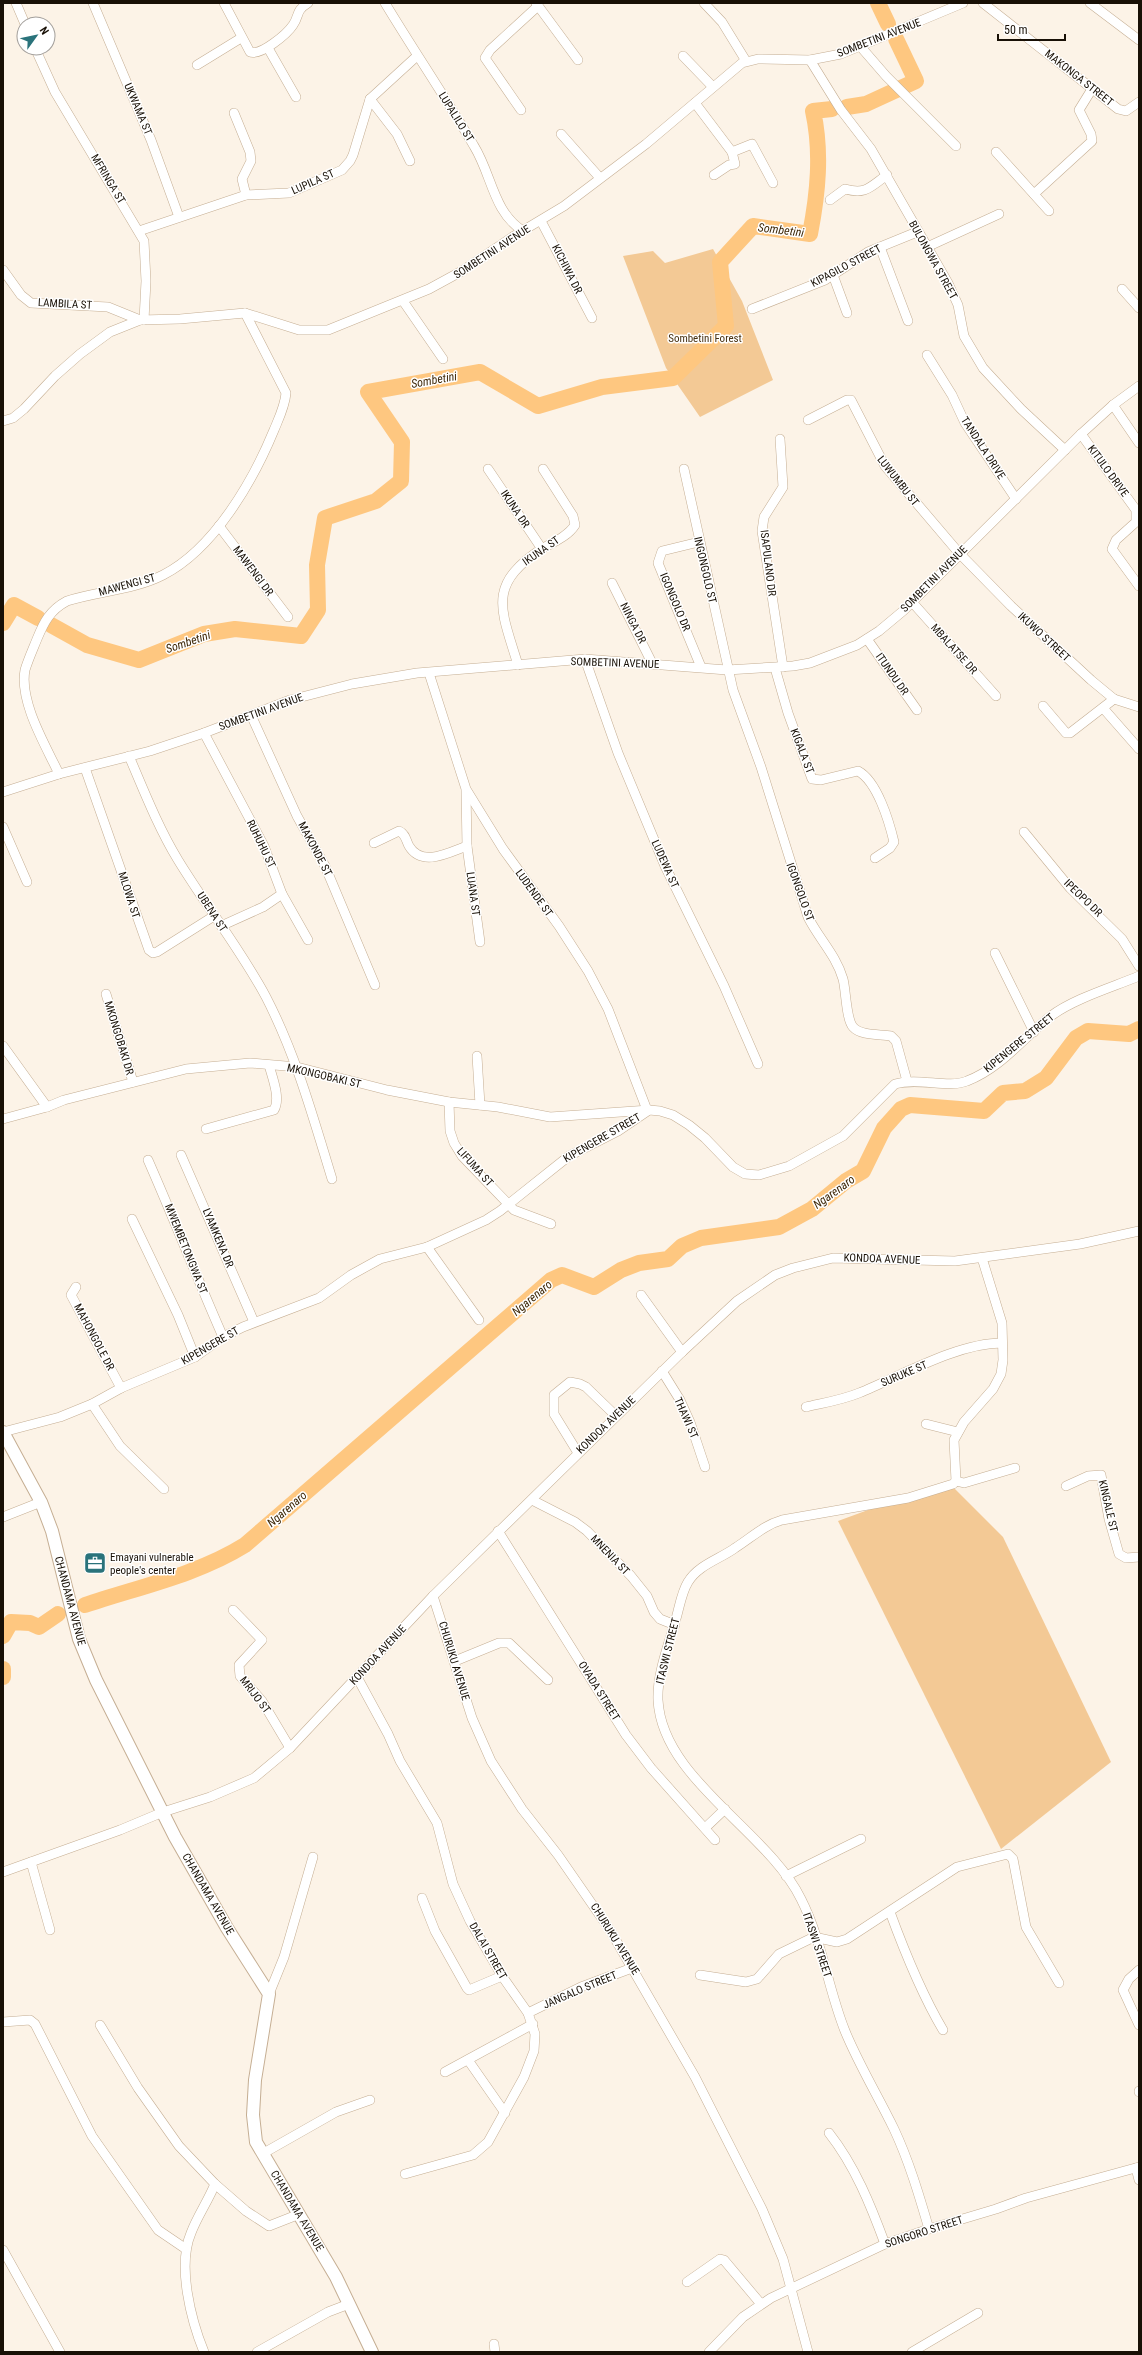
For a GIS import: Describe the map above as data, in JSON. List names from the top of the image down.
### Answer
{
  "streets": {
    "street": [
      "SOMBETINI AVENUE",
      "MAKONGA STREET",
      "UKWAMA ST",
      "LUPALILO ST",
      "MFRINGA ST",
      "LUPILA ST",
      "BULONGWA STREET",
      "KIPAGILO STREET",
      "KICHIWA DR",
      "LAMBILA ST",
      "TANDALA DRIVE",
      "KITULO DRIVE",
      "LUWUMBU ST",
      "IKUNA DR",
      "IKUNA ST",
      "ISAPULANO DR",
      "INGONGOLO ST",
      "MAWENGI DR",
      "MAWENGI ST",
      "IGONGOLO DR",
      "NINGA DR",
      "IKUWO STREET",
      "MBALATSE DR",
      "ITUNDU DR",
      "KIGALA ST",
      "RUHUHU ST",
      "MAKONDE ST",
      "LUDEWA ST",
      "IGONGOLO ST",
      "LUDENDE ST",
      "LUANA ST",
      "MLOWA ST",
      "IPEOPO DR",
      "UBENA ST",
      "MKONGOBAKI DR",
      "KIPENGERE STREET",
      "MKONGOBAKI ST",
      "LIFUMA ST",
      "LYAMKENA DR",
      "MWEMBETONGWA ST",
      "KONDOA AVENUE",
      "MAHONGOLE DR",
      "KIPENGERE ST",
      "SURUKE ST",
      "THAWI ST",
      "KINGALE ST",
      "MNENIA ST",
      "CHANDAMA AVENUE",
      "ITASWI STREET",
      "CHURUKU AVENUE",
      "OVADA STREET",
      "MRIJO ST",
      "DALAI STREET",
      "JANGALO STREET",
      "SONGORO STREET"
    ]
  },
  "crossings": [
    ["SOMBETINI AVENUE", "LUPALILO ST"],
    ["SOMBETINI AVENUE", "MFRINGA ST"],
    ["SOMBETINI AVENUE", "BULONGWA STREET"],
    ["SOMBETINI AVENUE", "KICHIWA DR"],
    ["SOMBETINI AVENUE", "LAMBILA ST"],
    ["SOMBETINI AVENUE", "TANDALA DRIVE"],
    ["SOMBETINI AVENUE", "KITULO DRIVE"],
    ["SOMBETINI AVENUE", "LUWUMBU ST"],
    ["SOMBETINI AVENUE", "IKUNA ST"],
    ["SOMBETINI AVENUE", "ISAPULANO DR"],
    ["SOMBETINI AVENUE", "INGONGOLO ST"],
    ["SOMBETINI AVENUE", "MAWENGI ST"],
    ["SOMBETINI AVENUE", "IGONGOLO DR"],
    ["SOMBETINI AVENUE", "NINGA DR"],
    ["SOMBETINI AVENUE", "IKUWO STREET"],
    ["SOMBETINI AVENUE", "MBALATSE DR"],
    ["SOMBETINI AVENUE", "ITUNDU DR"],
    ["SOMBETINI AVENUE", "KIGALA ST"],
    ["SOMBETINI AVENUE", "RUHUHU ST"],
    ["SOMBETINI AVENUE", "MAKONDE ST"],
    ["SOMBETINI AVENUE", "LUDEWA ST"],
    ["SOMBETINI AVENUE", "IGONGOLO ST"],
    ["SOMBETINI AVENUE", "LUDENDE ST"],
    ["SOMBETINI AVENUE", "MLOWA ST"],
    ["SOMBETINI AVENUE", "UBENA ST"],
    ["UKWAMA ST", "LUPILA ST"],
    ["MFRINGA ST", "LUPILA ST"],
    ["MFRINGA ST", "LAMBILA ST"],
    ["BULONGWA STREET", "KIPAGILO STREET"],
    ["LUWUMBU ST", "IKUWO STREET"],
    ["IKUNA DR", "IKUNA ST"],
    ["ISAPULANO DR", "KIGALA ST"],
    ["INGONGOLO ST", "IGONGOLO DR"],
    ["INGONGOLO ST", "IGONGOLO ST"],
    ["MAWENGI DR", "MAWENGI ST"],
    ["IGONGOLO ST", "KIPENGERE STREET"],
    ["LUDENDE ST", "LUANA ST"],
    ["LUDENDE ST", "KIPENGERE STREET"],
    ["LUDENDE ST", "MKONGOBAKI ST"],
    ["MLOWA ST", "UBENA ST"],
    ["UBENA ST", "MKONGOBAKI ST"],
    ["MKONGOBAKI DR", "MKONGOBAKI ST"],
    ["KIPENGERE STREET", "MKONGOBAKI ST"],
    ["KIPENGERE STREET", "LIFUMA ST"],
    ["KIPENGERE STREET", "KIPENGERE ST"],
    ["MKONGOBAKI ST", "LIFUMA ST"],
    ["LYAMKENA DR", "KIPENGERE ST"],
    ["MWEMBETONGWA ST", "KIPENGERE ST"],
    ["KONDOA AVENUE", "THAWI ST"],
    ["KONDOA AVENUE", "MNENIA ST"],
    ["KONDOA AVENUE", "CHANDAMA AVENUE"],
    ["KONDOA AVENUE", "CHURUKU AVENUE"],
    ["KONDOA AVENUE", "OVADA STREET"],
    ["KONDOA AVENUE", "MRIJO ST"],
    ["KONDOA AVENUE", "DALAI STREET"],
    ["MAHONGOLE DR", "KIPENGERE ST"],
    ["KIPENGERE ST", "CHANDAMA AVENUE"],
    ["MNENIA ST", "ITASWI STREET"],
    ["ITASWI STREET", "SONGORO STREET"],
    ["CHURUKU AVENUE", "JANGALO STREET"],
    ["CHURUKU AVENUE", "SONGORO STREET"],
    ["DALAI STREET", "JANGALO STREET"]
  ],
  "water": ["Sombetini", "Ngarenaro"],
  "parks": ["Sombetini Forest"],
  "places": {
    "office": ["Emayani vulnerable people's center"]
  },
  "scale_bar": "50 m",
  "north": "top right"
}
